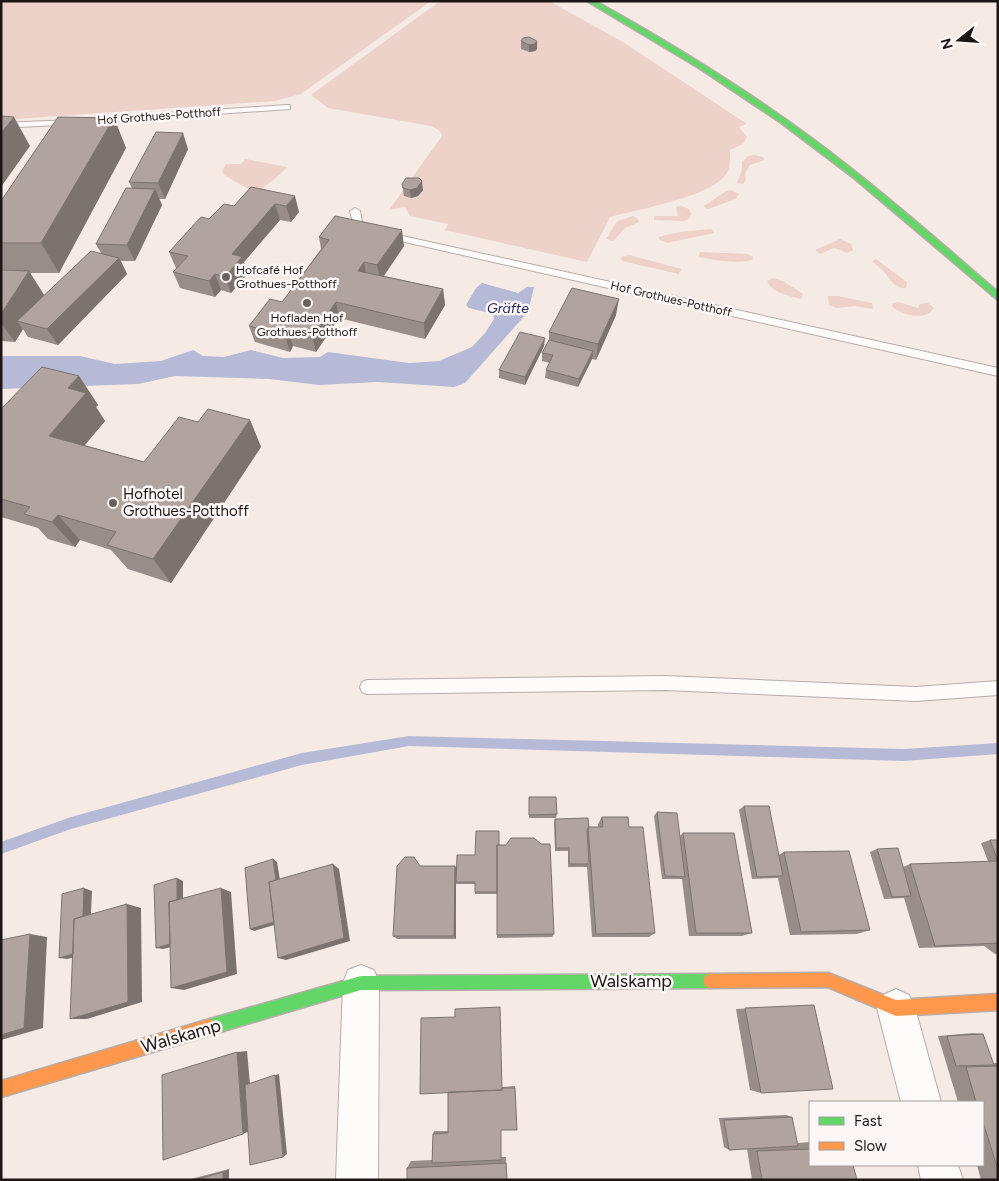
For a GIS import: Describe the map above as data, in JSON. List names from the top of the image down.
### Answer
{
  "streets": {
    "main road": ["Walskamp"],
    "lane": ["Hof Grothues-Potthoff"]
  },
  "water": ["Gräfte"],
  "places": ["Hofcafé Hof Grothues-Potthoff", "Hofladen Hof Grothues-Potthoff", "Hofhotel Grothues-Potthoff"],
  "legend": ["Fast", "Slow"],
  "north": "left"
}
